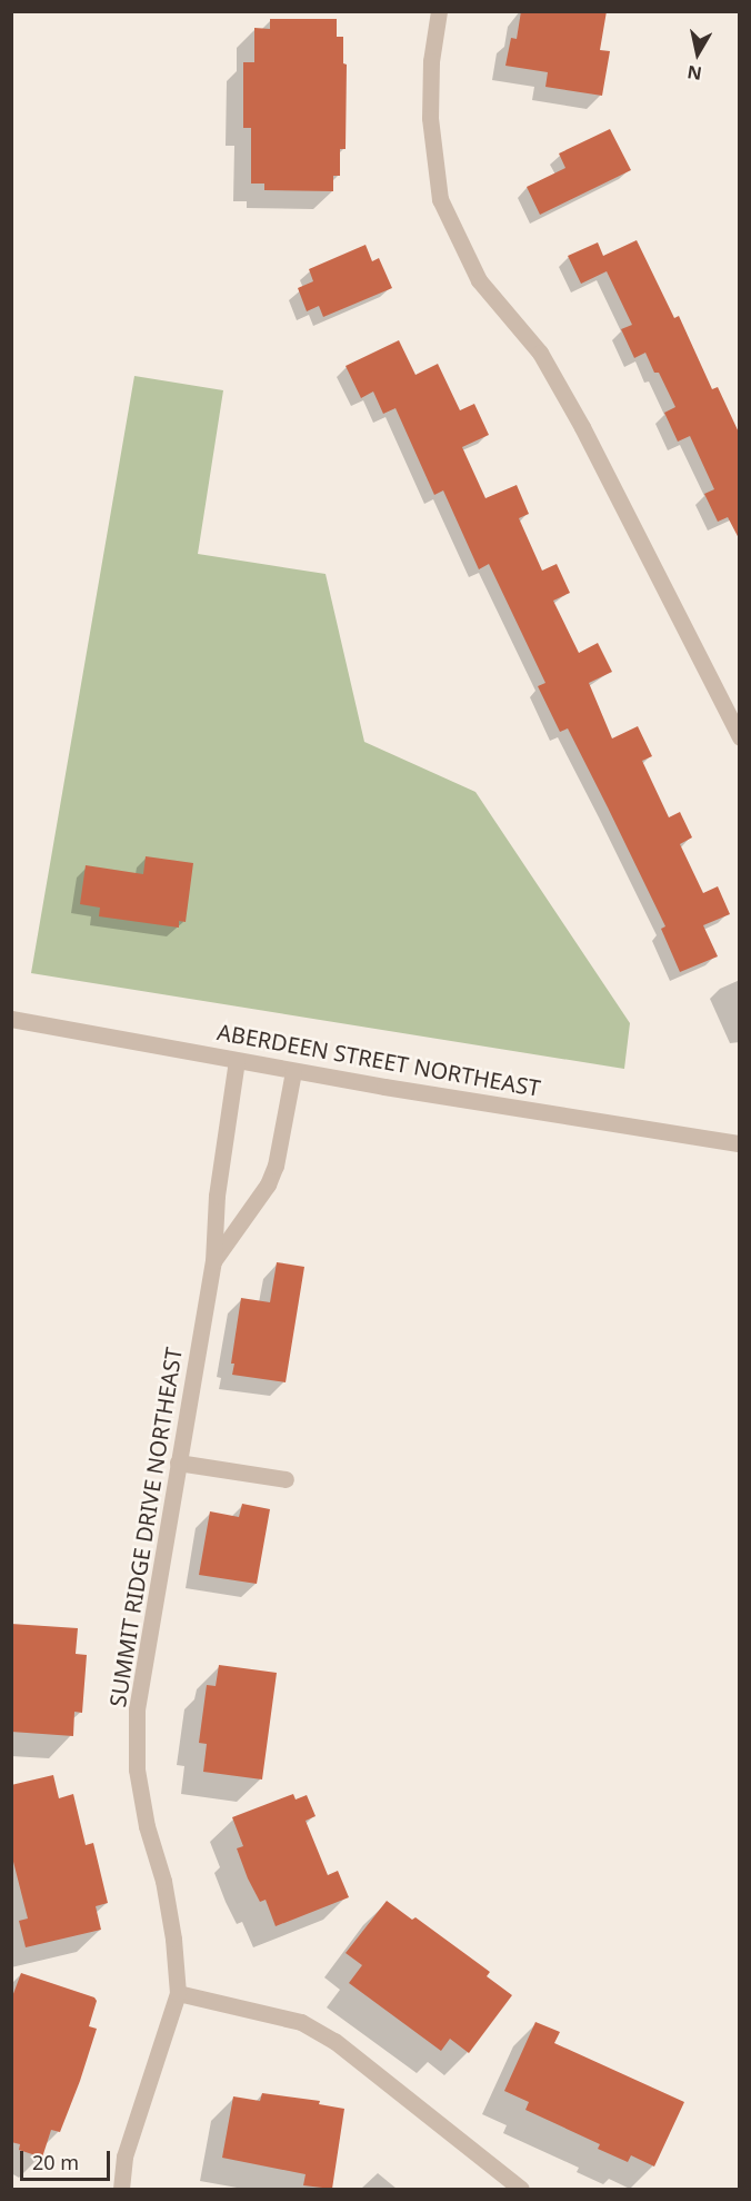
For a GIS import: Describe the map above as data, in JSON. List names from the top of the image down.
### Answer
{
  "streets": {
    "street": ["ABERDEEN STREET NORTHEAST", "SUMMIT RIDGE DRIVE NORTHEAST"]
  },
  "crossings": [
    ["ABERDEEN STREET NORTHEAST", "SUMMIT RIDGE DRIVE NORTHEAST"]
  ],
  "scale_bar": "20 m",
  "north": "bottom"
}
